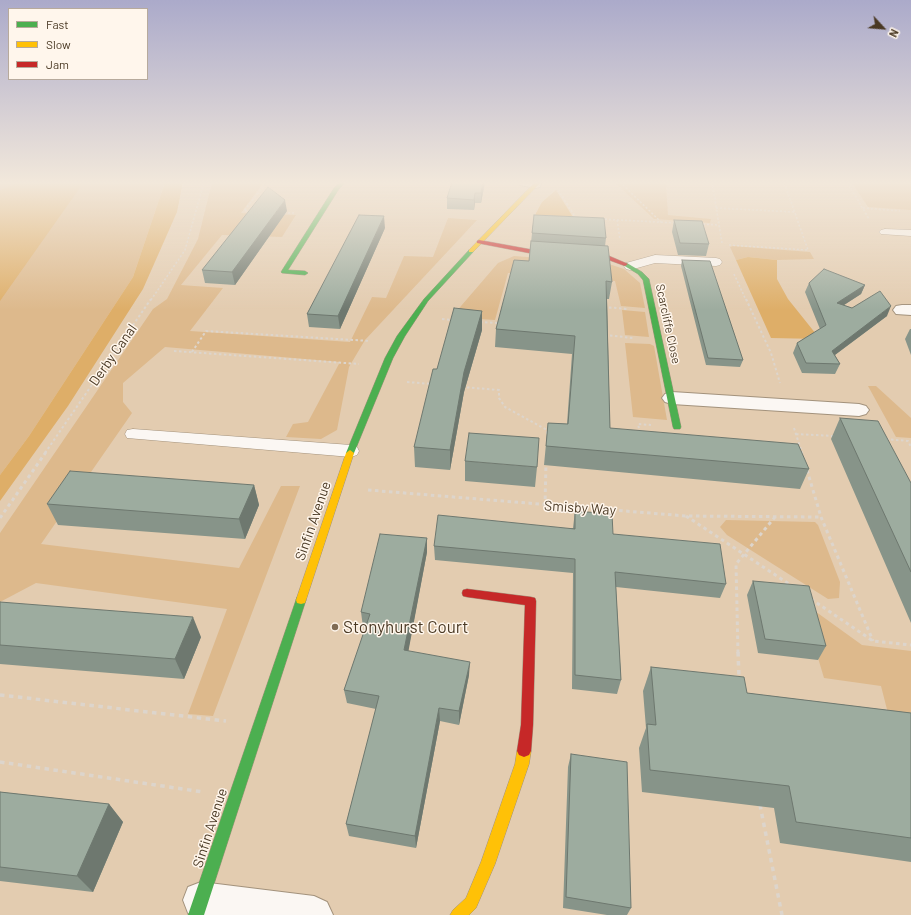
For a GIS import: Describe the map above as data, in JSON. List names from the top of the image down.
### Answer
{
  "streets": {
    "street": ["Scarcliffe Close", "Sinfin Avenue"],
    "path": ["Derby Canal", "Smisby Way"]
  },
  "crossings": [
    ["Scarcliffe Close", "Sinfin Avenue"],
    ["Smisby Way", "Sinfin Avenue"]
  ],
  "places": ["Stonyhurst Court"],
  "legend": ["Fast", "Slow", "Jam"],
  "north": "bottom right"
}
